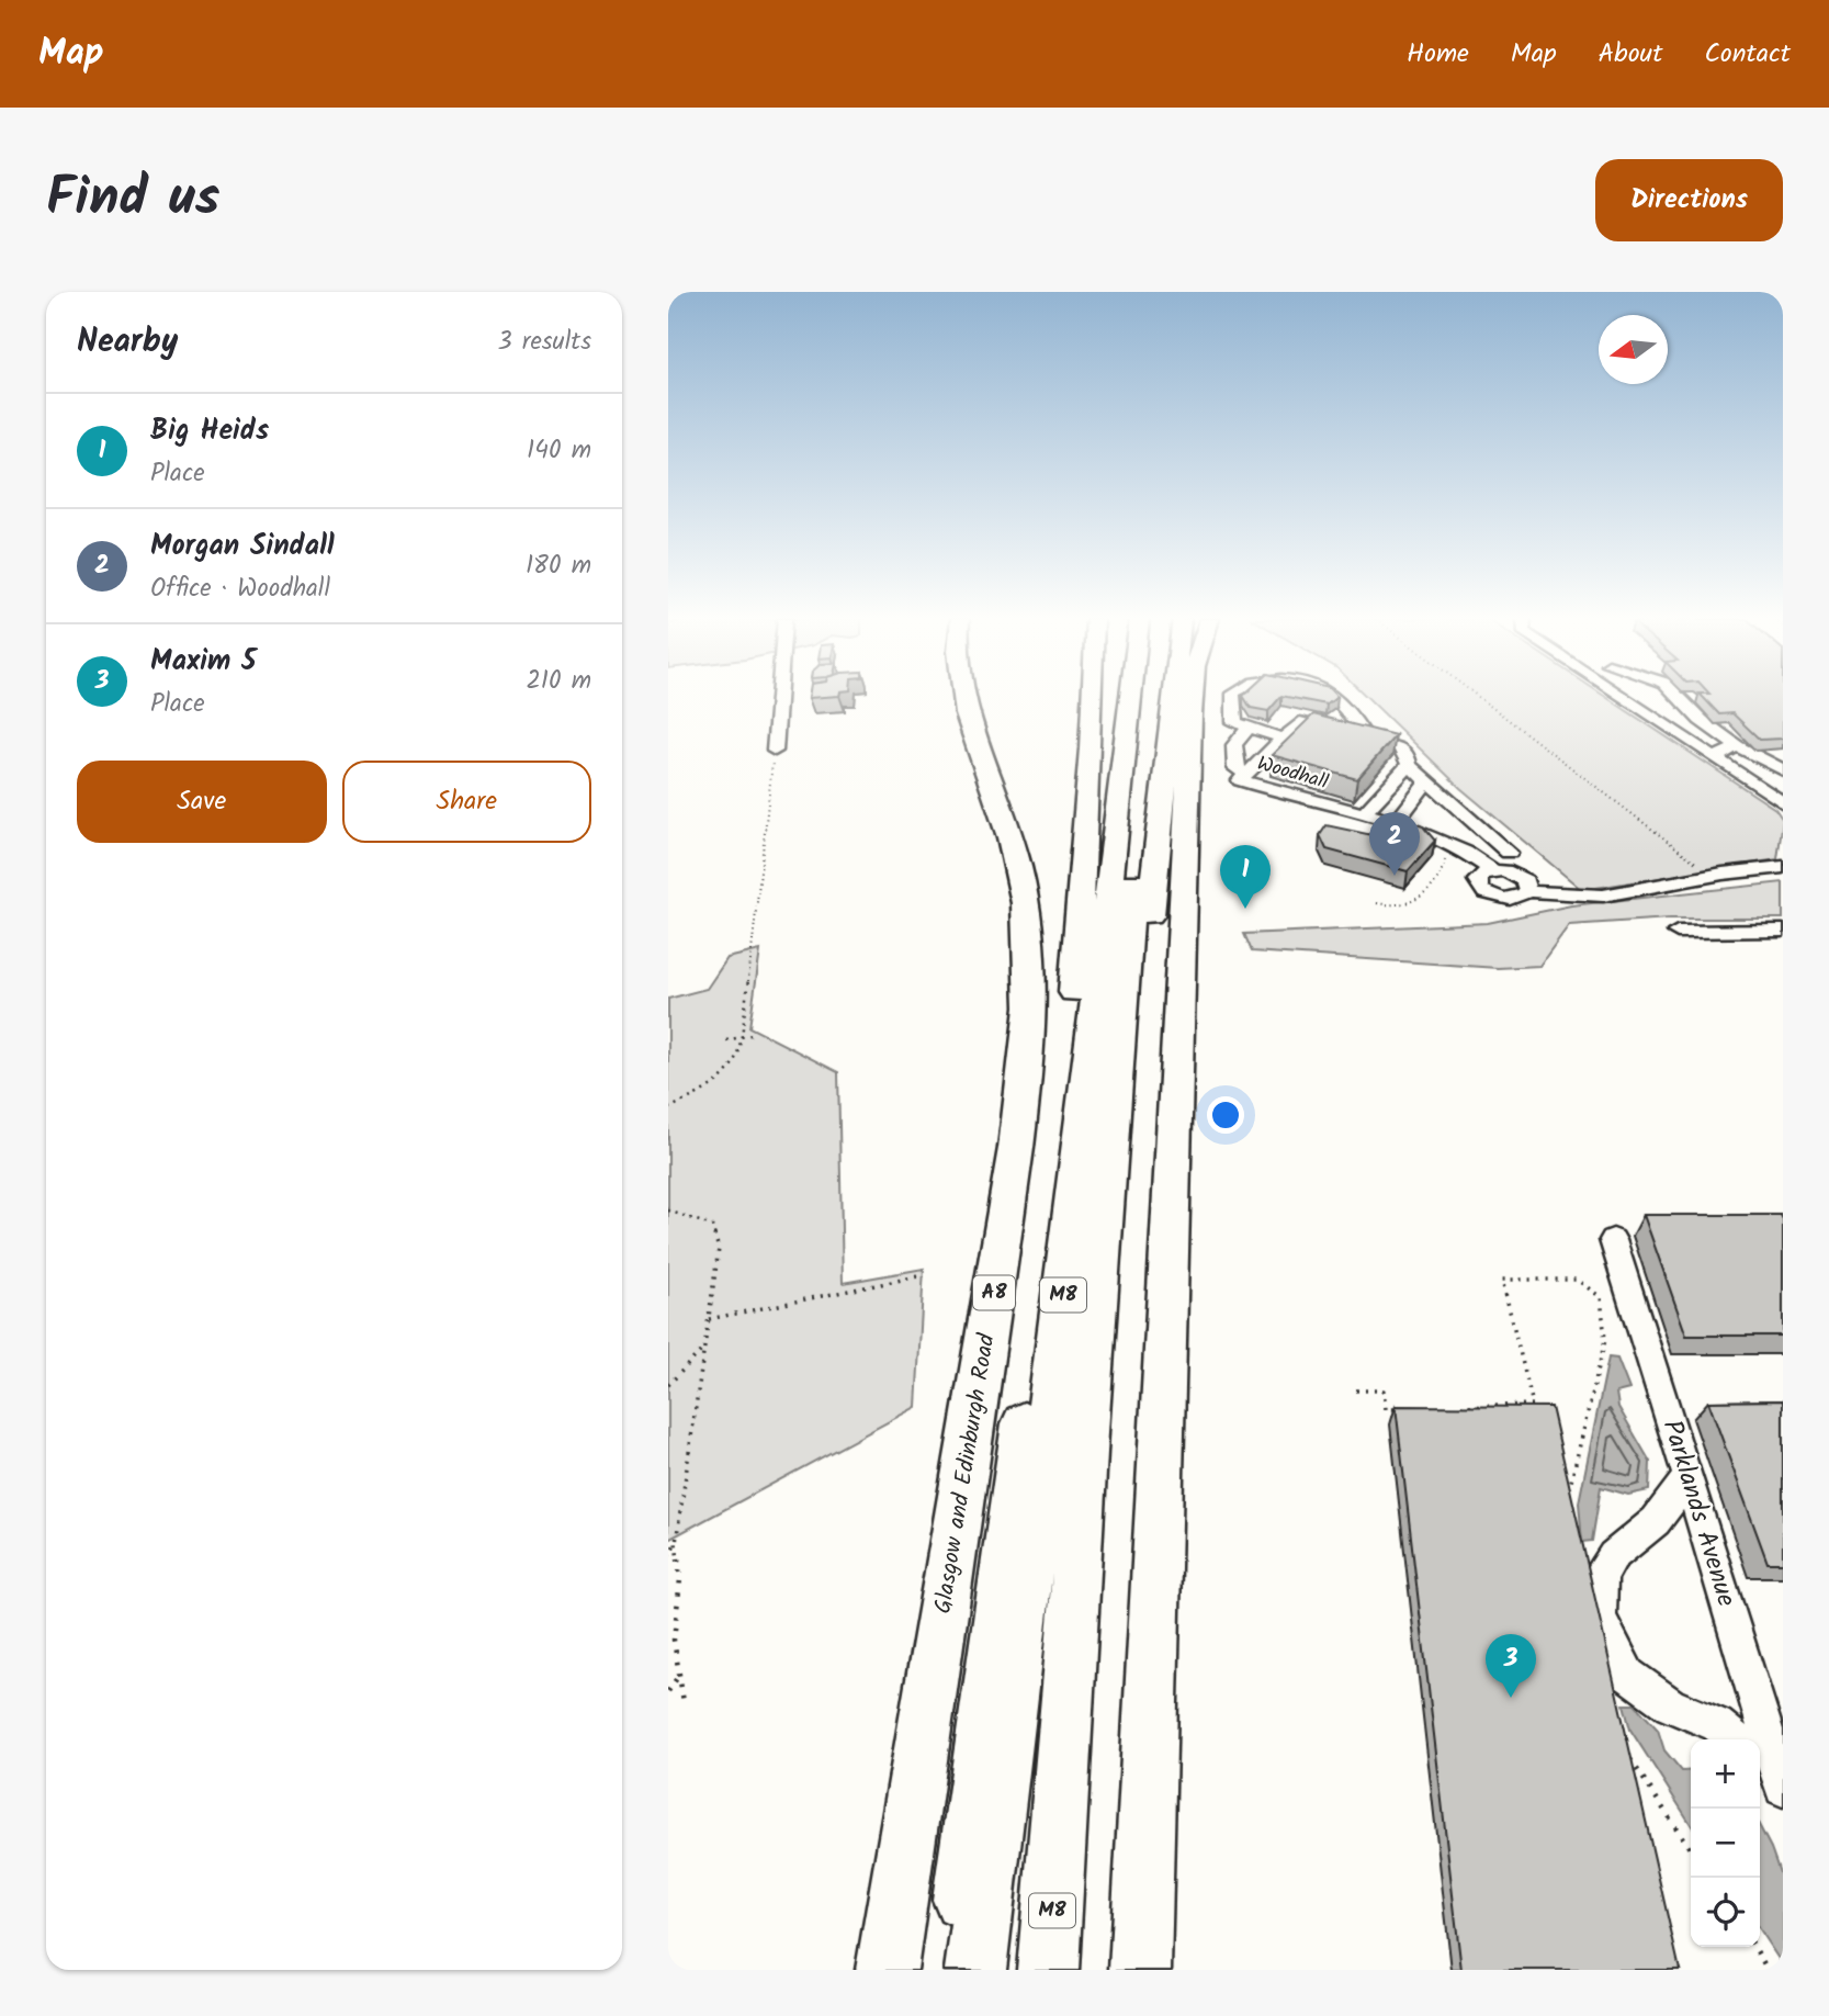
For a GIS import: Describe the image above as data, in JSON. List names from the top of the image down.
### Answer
{
  "streets": {
    "highway": ["A8", "M8", "Glasgow and Edinburgh Road"],
    "street": ["Woodhall", "Parklands Avenue"]
  },
  "north": "left",
  "page": {
    "header": "Map",
    "nav": [
      "Home",
      "Map",
      "About",
      "Contact"
    ],
    "title": "Find us",
    "buttons": [
      "Directions",
      ["Save", "Share"]
    ],
    "heading": ["Nearby", "3 results"],
    "list": [
      {
        "mark": "1",
        "name": "Big Heids",
        "note": "Place",
        "value": "140 m"
      },
      {
        "mark": "2",
        "name": "Morgan Sindall",
        "note": "Office · Woodhall",
        "value": "180 m"
      },
      {
        "mark": "3",
        "name": "Maxim 5",
        "note": "Place",
        "value": "210 m"
      }
    ],
    "pins": ["2", "1", "3"],
    "map_buttons": ["+", "−"]
  }
}
